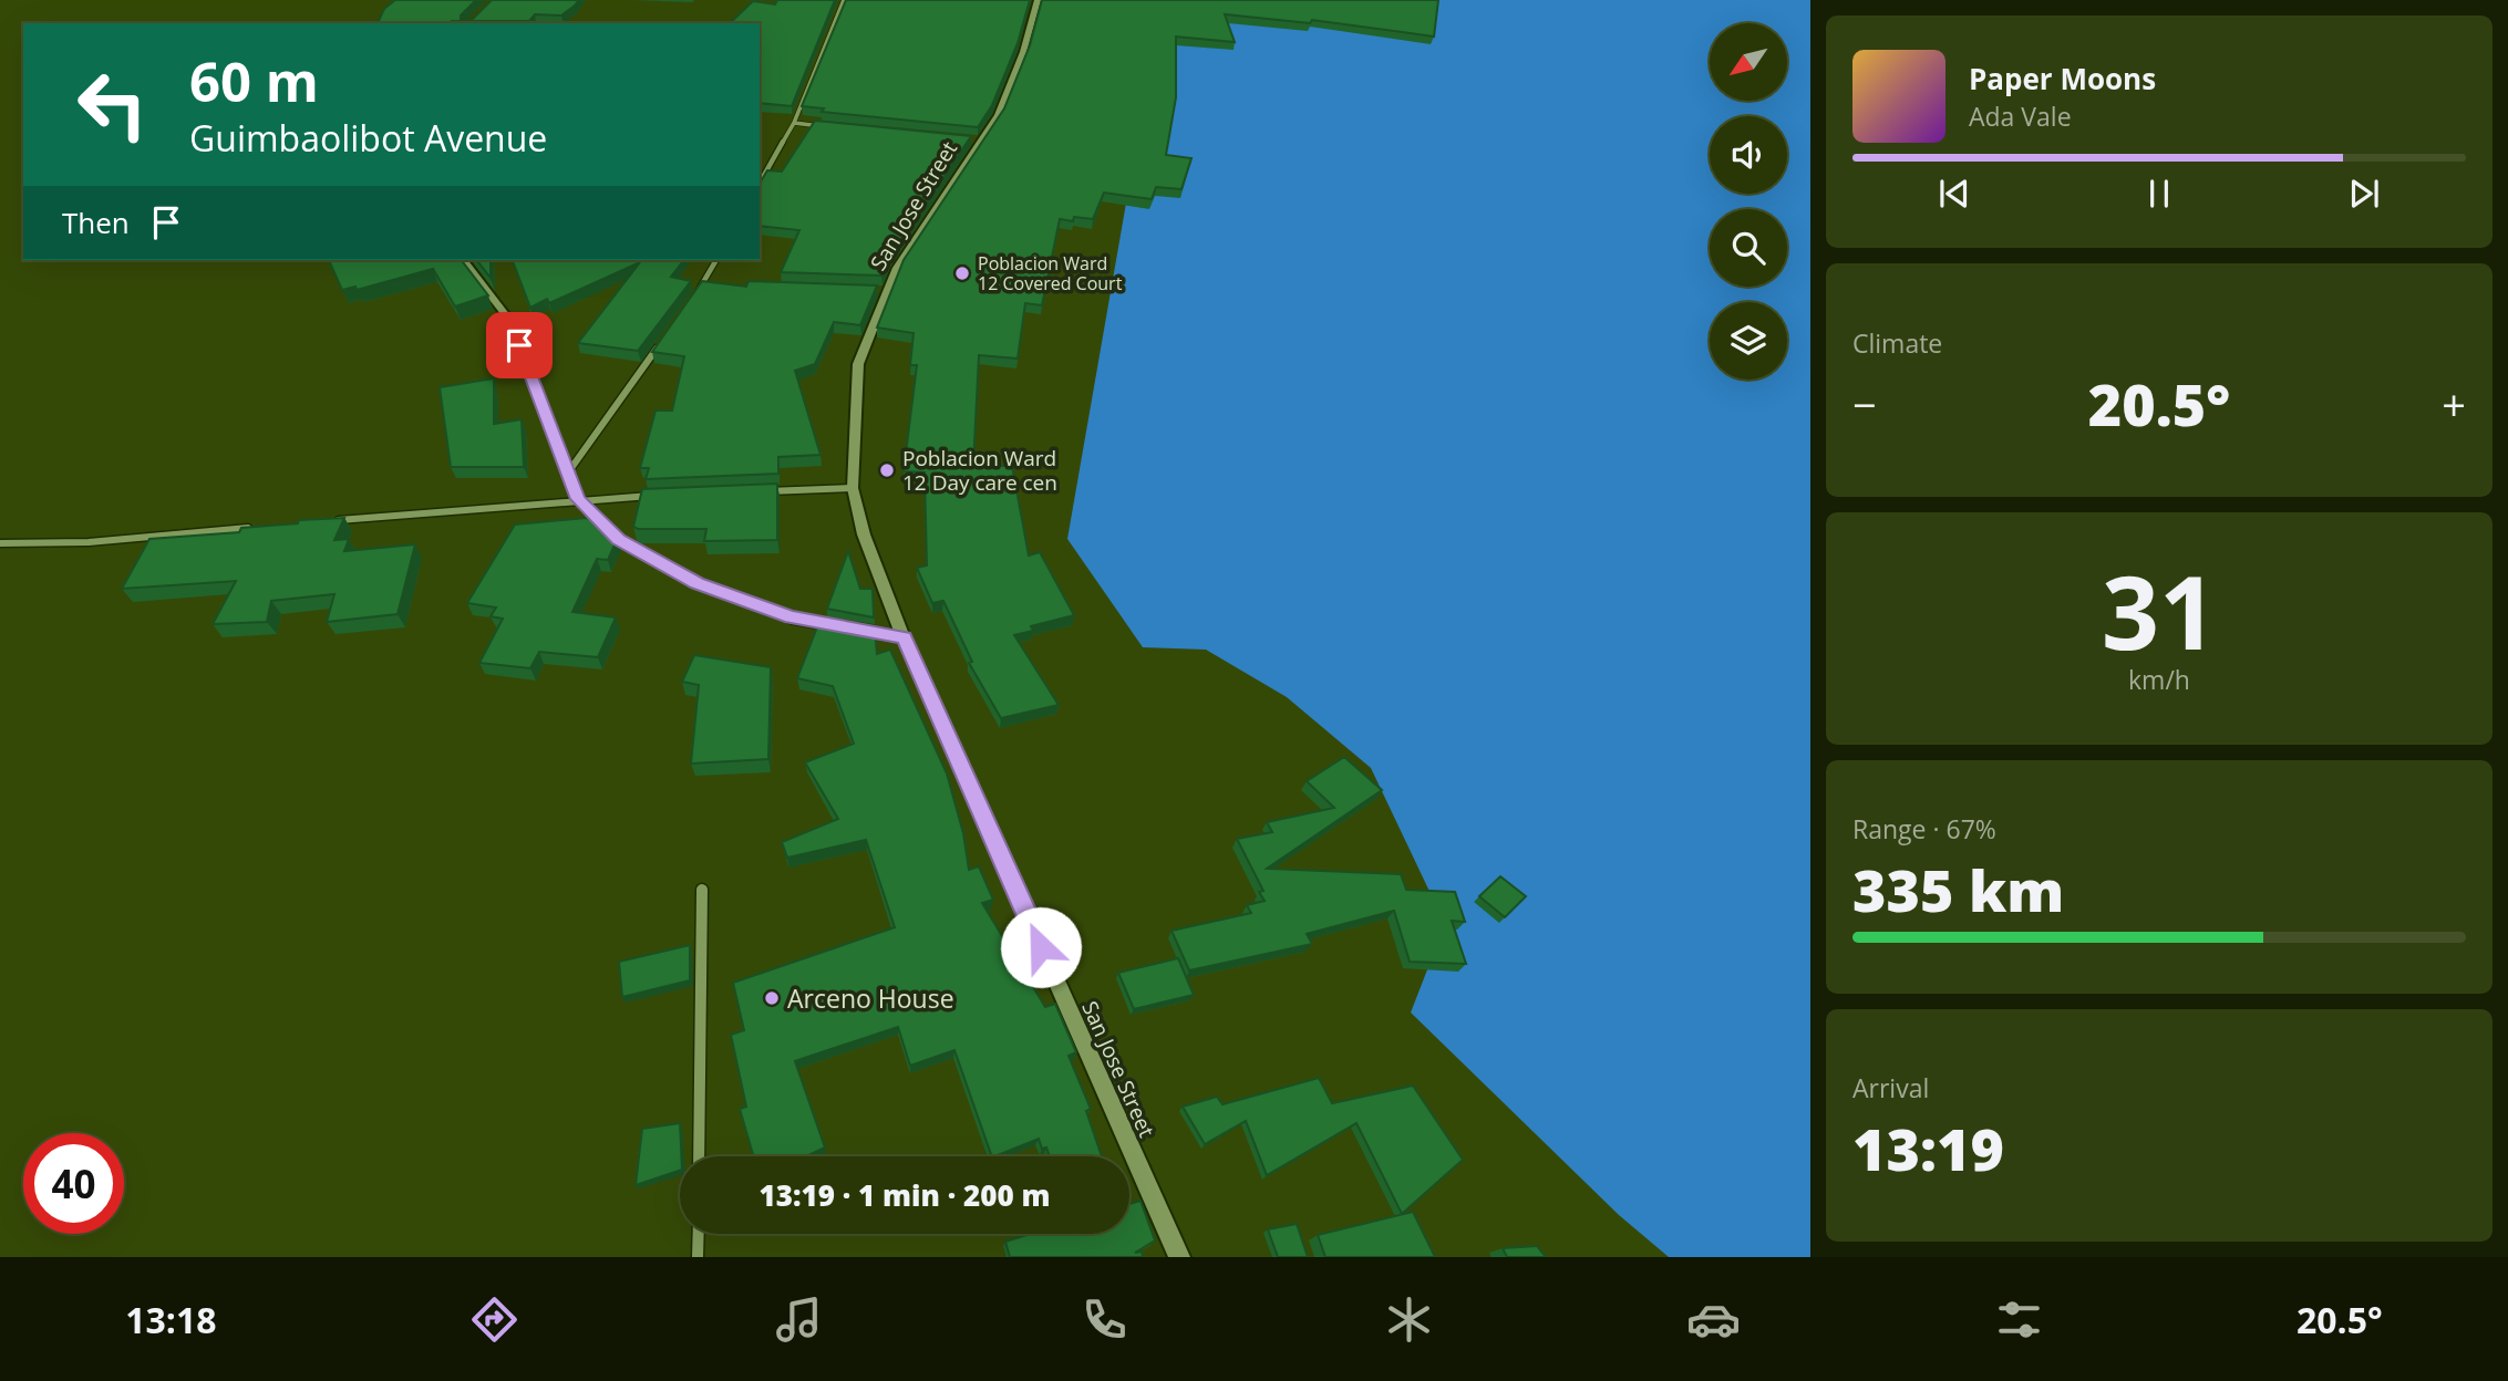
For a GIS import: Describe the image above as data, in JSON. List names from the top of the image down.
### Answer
{
  "streets": {
    "street": ["San Jose Street"]
  },
  "places": ["Poblacion Ward 12 Covered Court", "Poblacion Ward 12 Day care cen", "Arceno House"],
  "north": "bottom left",
  "page": {
    "turn": ["60 m", "Guimbaolibot Avenue"],
    "song": ["Paper Moons", "Ada Vale"],
    "then": "Then",
    "tile": [
      "Climate",
      ["31", "km/h"],
      ["Range · 67%", "335 km"],
      ["Arrival", "13:19"]
    ],
    "heat": ["−", "20.5°", "+"],
    "limit": "40",
    "trip": "13:19 · 1 min · 200 m",
    "tabs": ["13:18", "20.5°"]
  }
}
